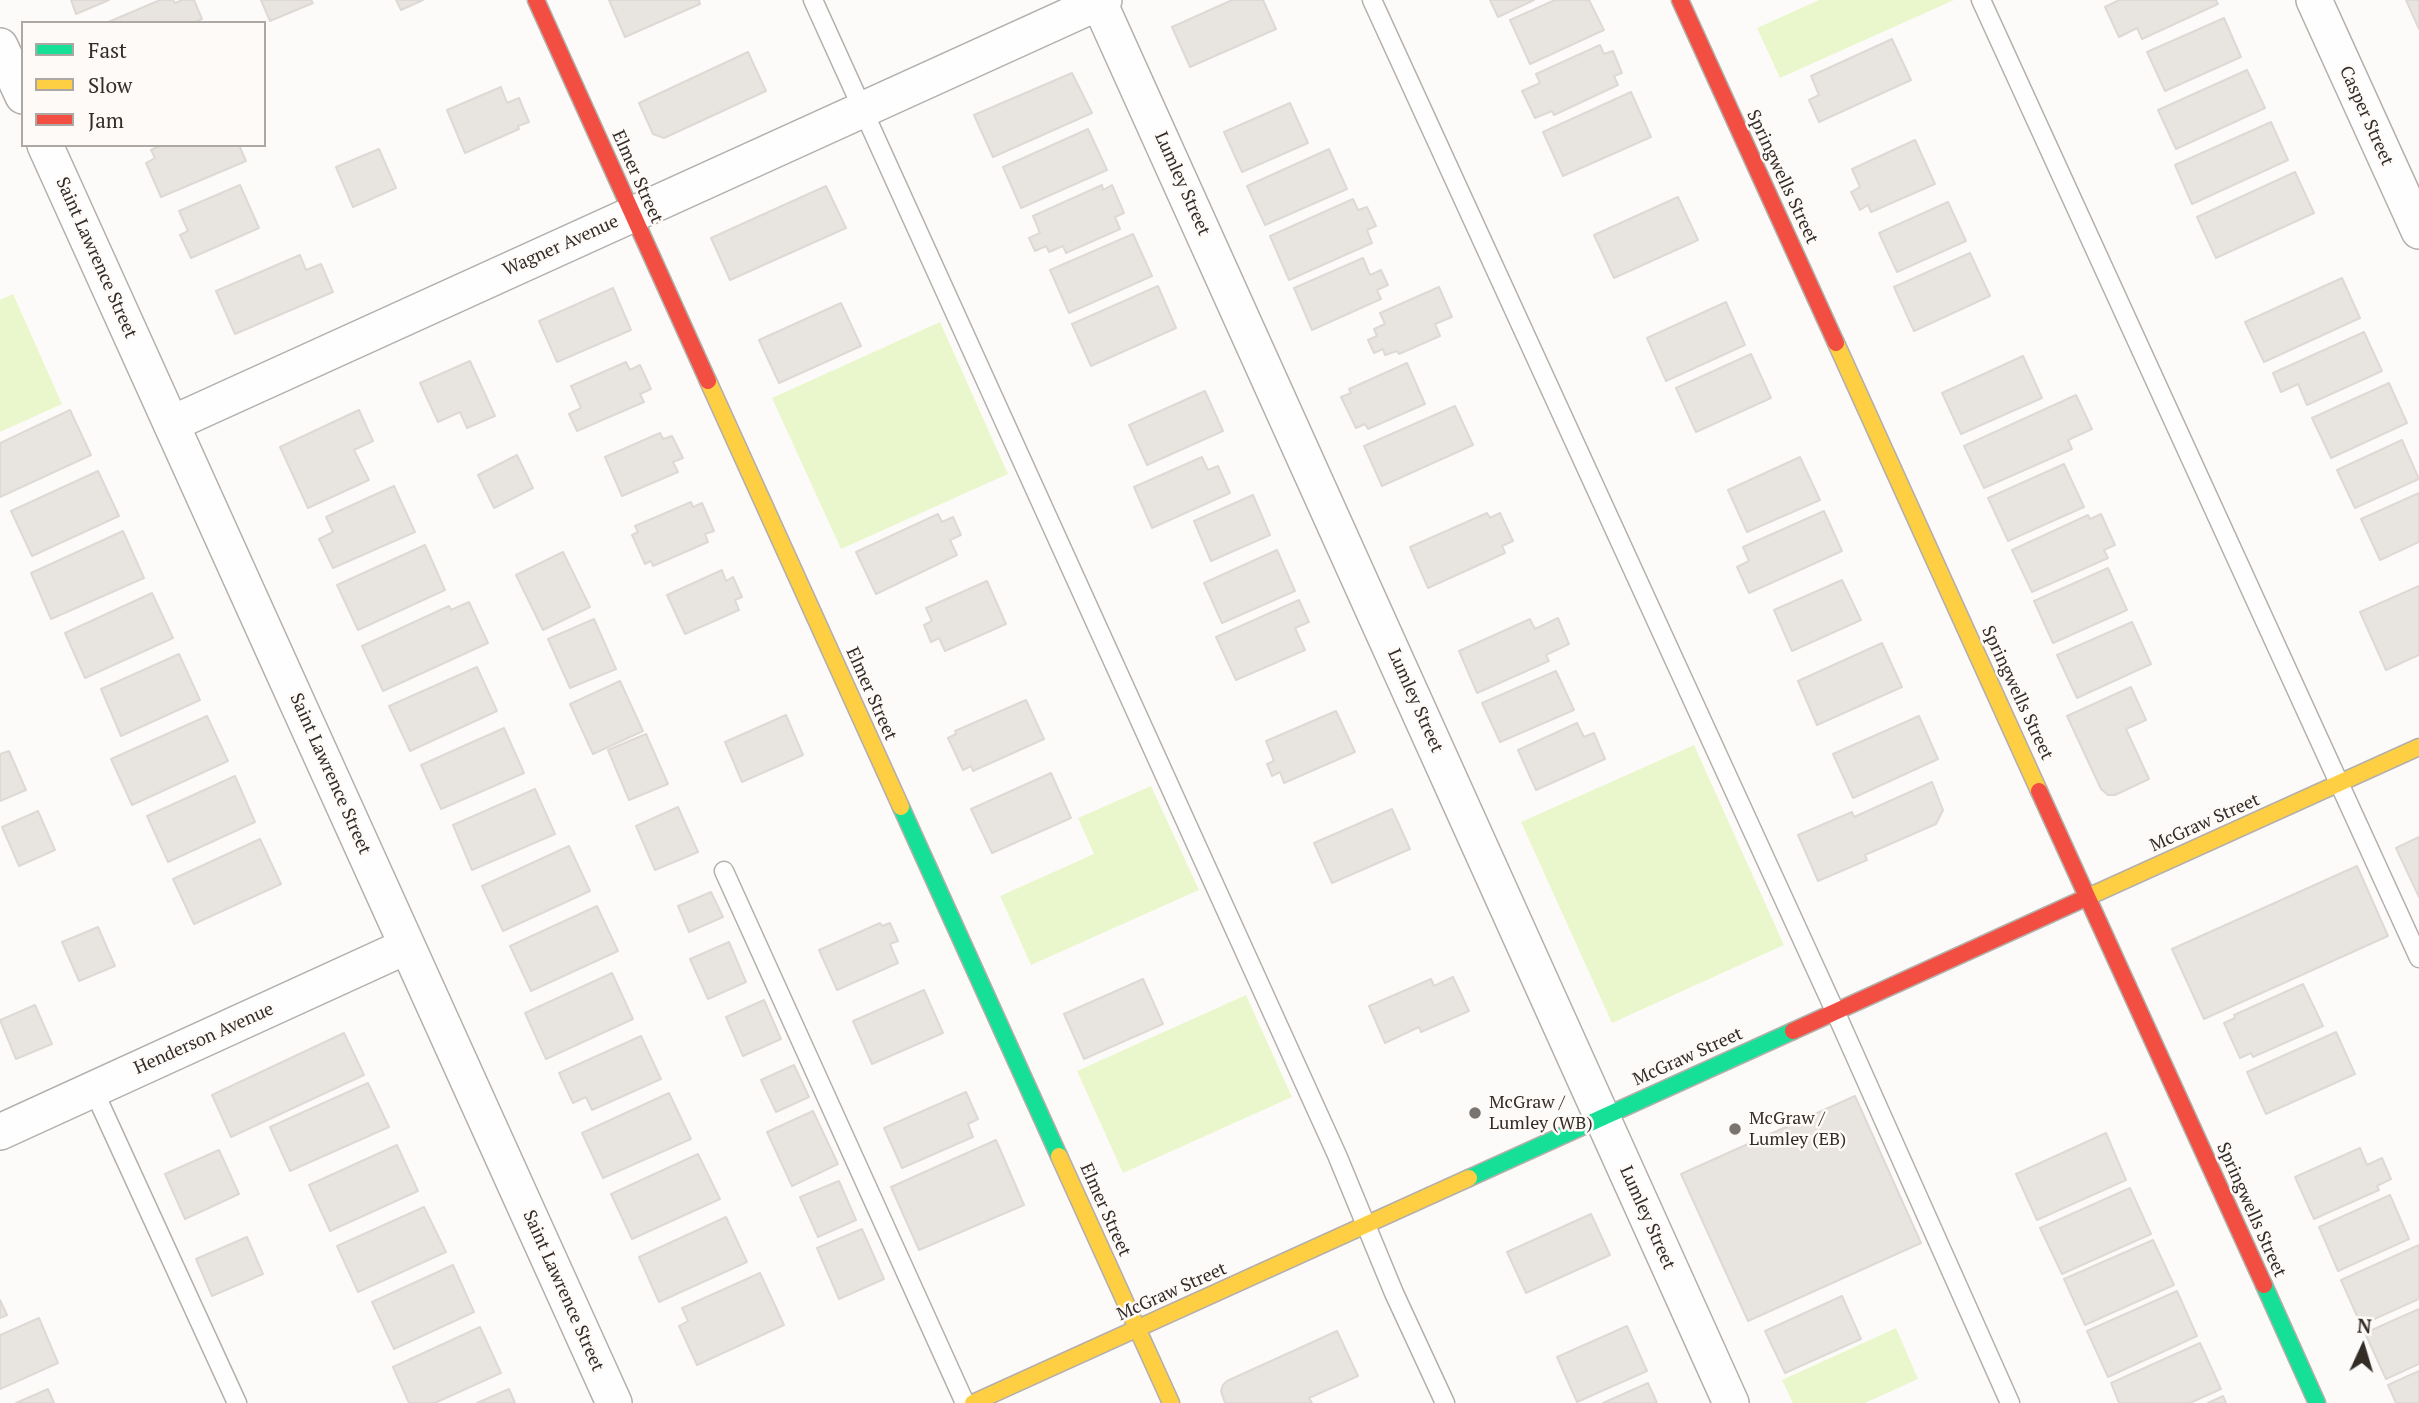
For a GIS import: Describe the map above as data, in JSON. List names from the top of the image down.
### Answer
{
  "streets": {
    "street": [
      "Casper Street",
      "Elmer Street",
      "Springwells Street",
      "Lumley Street",
      "Wagner Avenue",
      "Saint Lawrence Street",
      "McGraw Street",
      "Henderson Avenue"
    ]
  },
  "crossings": [
    ["Elmer Street", "Wagner Avenue"],
    ["Elmer Street", "McGraw Street"],
    ["Springwells Street", "McGraw Street"],
    ["Lumley Street", "Wagner Avenue"],
    ["Lumley Street", "McGraw Street"],
    ["Wagner Avenue", "Saint Lawrence Street"],
    ["Saint Lawrence Street", "Henderson Avenue"]
  ],
  "places": ["McGraw / Lumley (WB)", "McGraw / Lumley (EB)"],
  "legend": ["Fast", "Slow", "Jam"],
  "north": "top"
}
